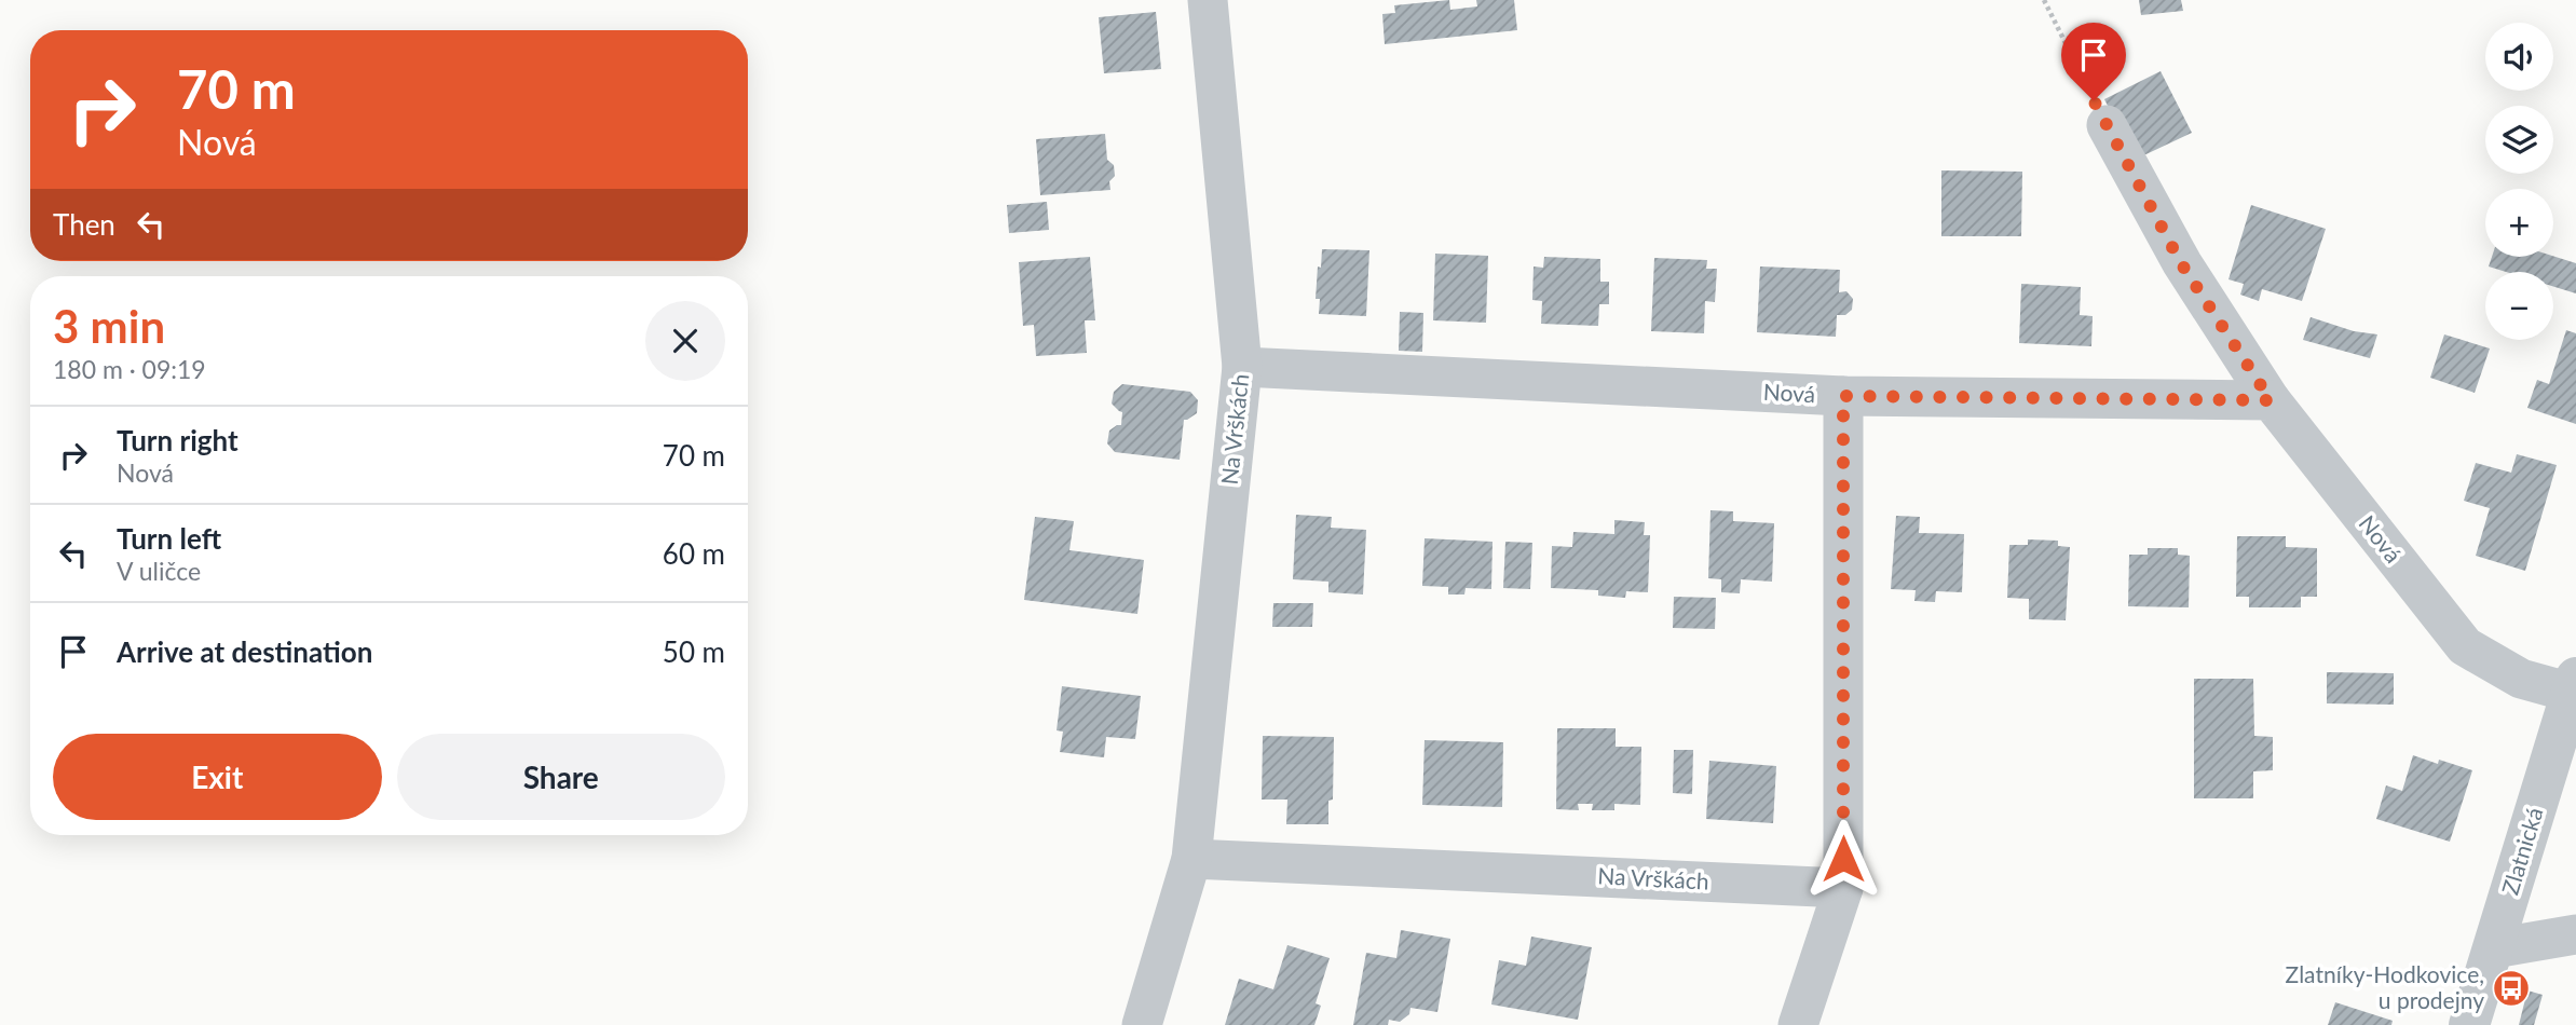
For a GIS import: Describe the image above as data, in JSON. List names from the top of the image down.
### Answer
{
  "streets": {
    "street": ["Nová", "Na Vrškách", "Zlatnická"]
  },
  "crossings": [
    ["Nová", "Na Vrškách"],
    ["Nová", "Zlatnická"]
  ],
  "places": {
    "bus stop": ["Zlatníky-Hodkovice, u prodejny"]
  },
  "page": {
    "map_buttons": ["+", "−"],
    "turn": ["70 m", "Nová"],
    "then": "Then",
    "heading": ["3 min", "180 m · 09:19"],
    "list": [
      {
        "name": "Turn right",
        "note": "Nová",
        "value": "70 m"
      },
      {
        "name": "Turn left",
        "note": "V uličce",
        "value": "60 m"
      },
      {
        "name": "Arrive at destination",
        "value": "50 m"
      }
    ],
    "buttons": ["Exit", "Share"]
  }
}
